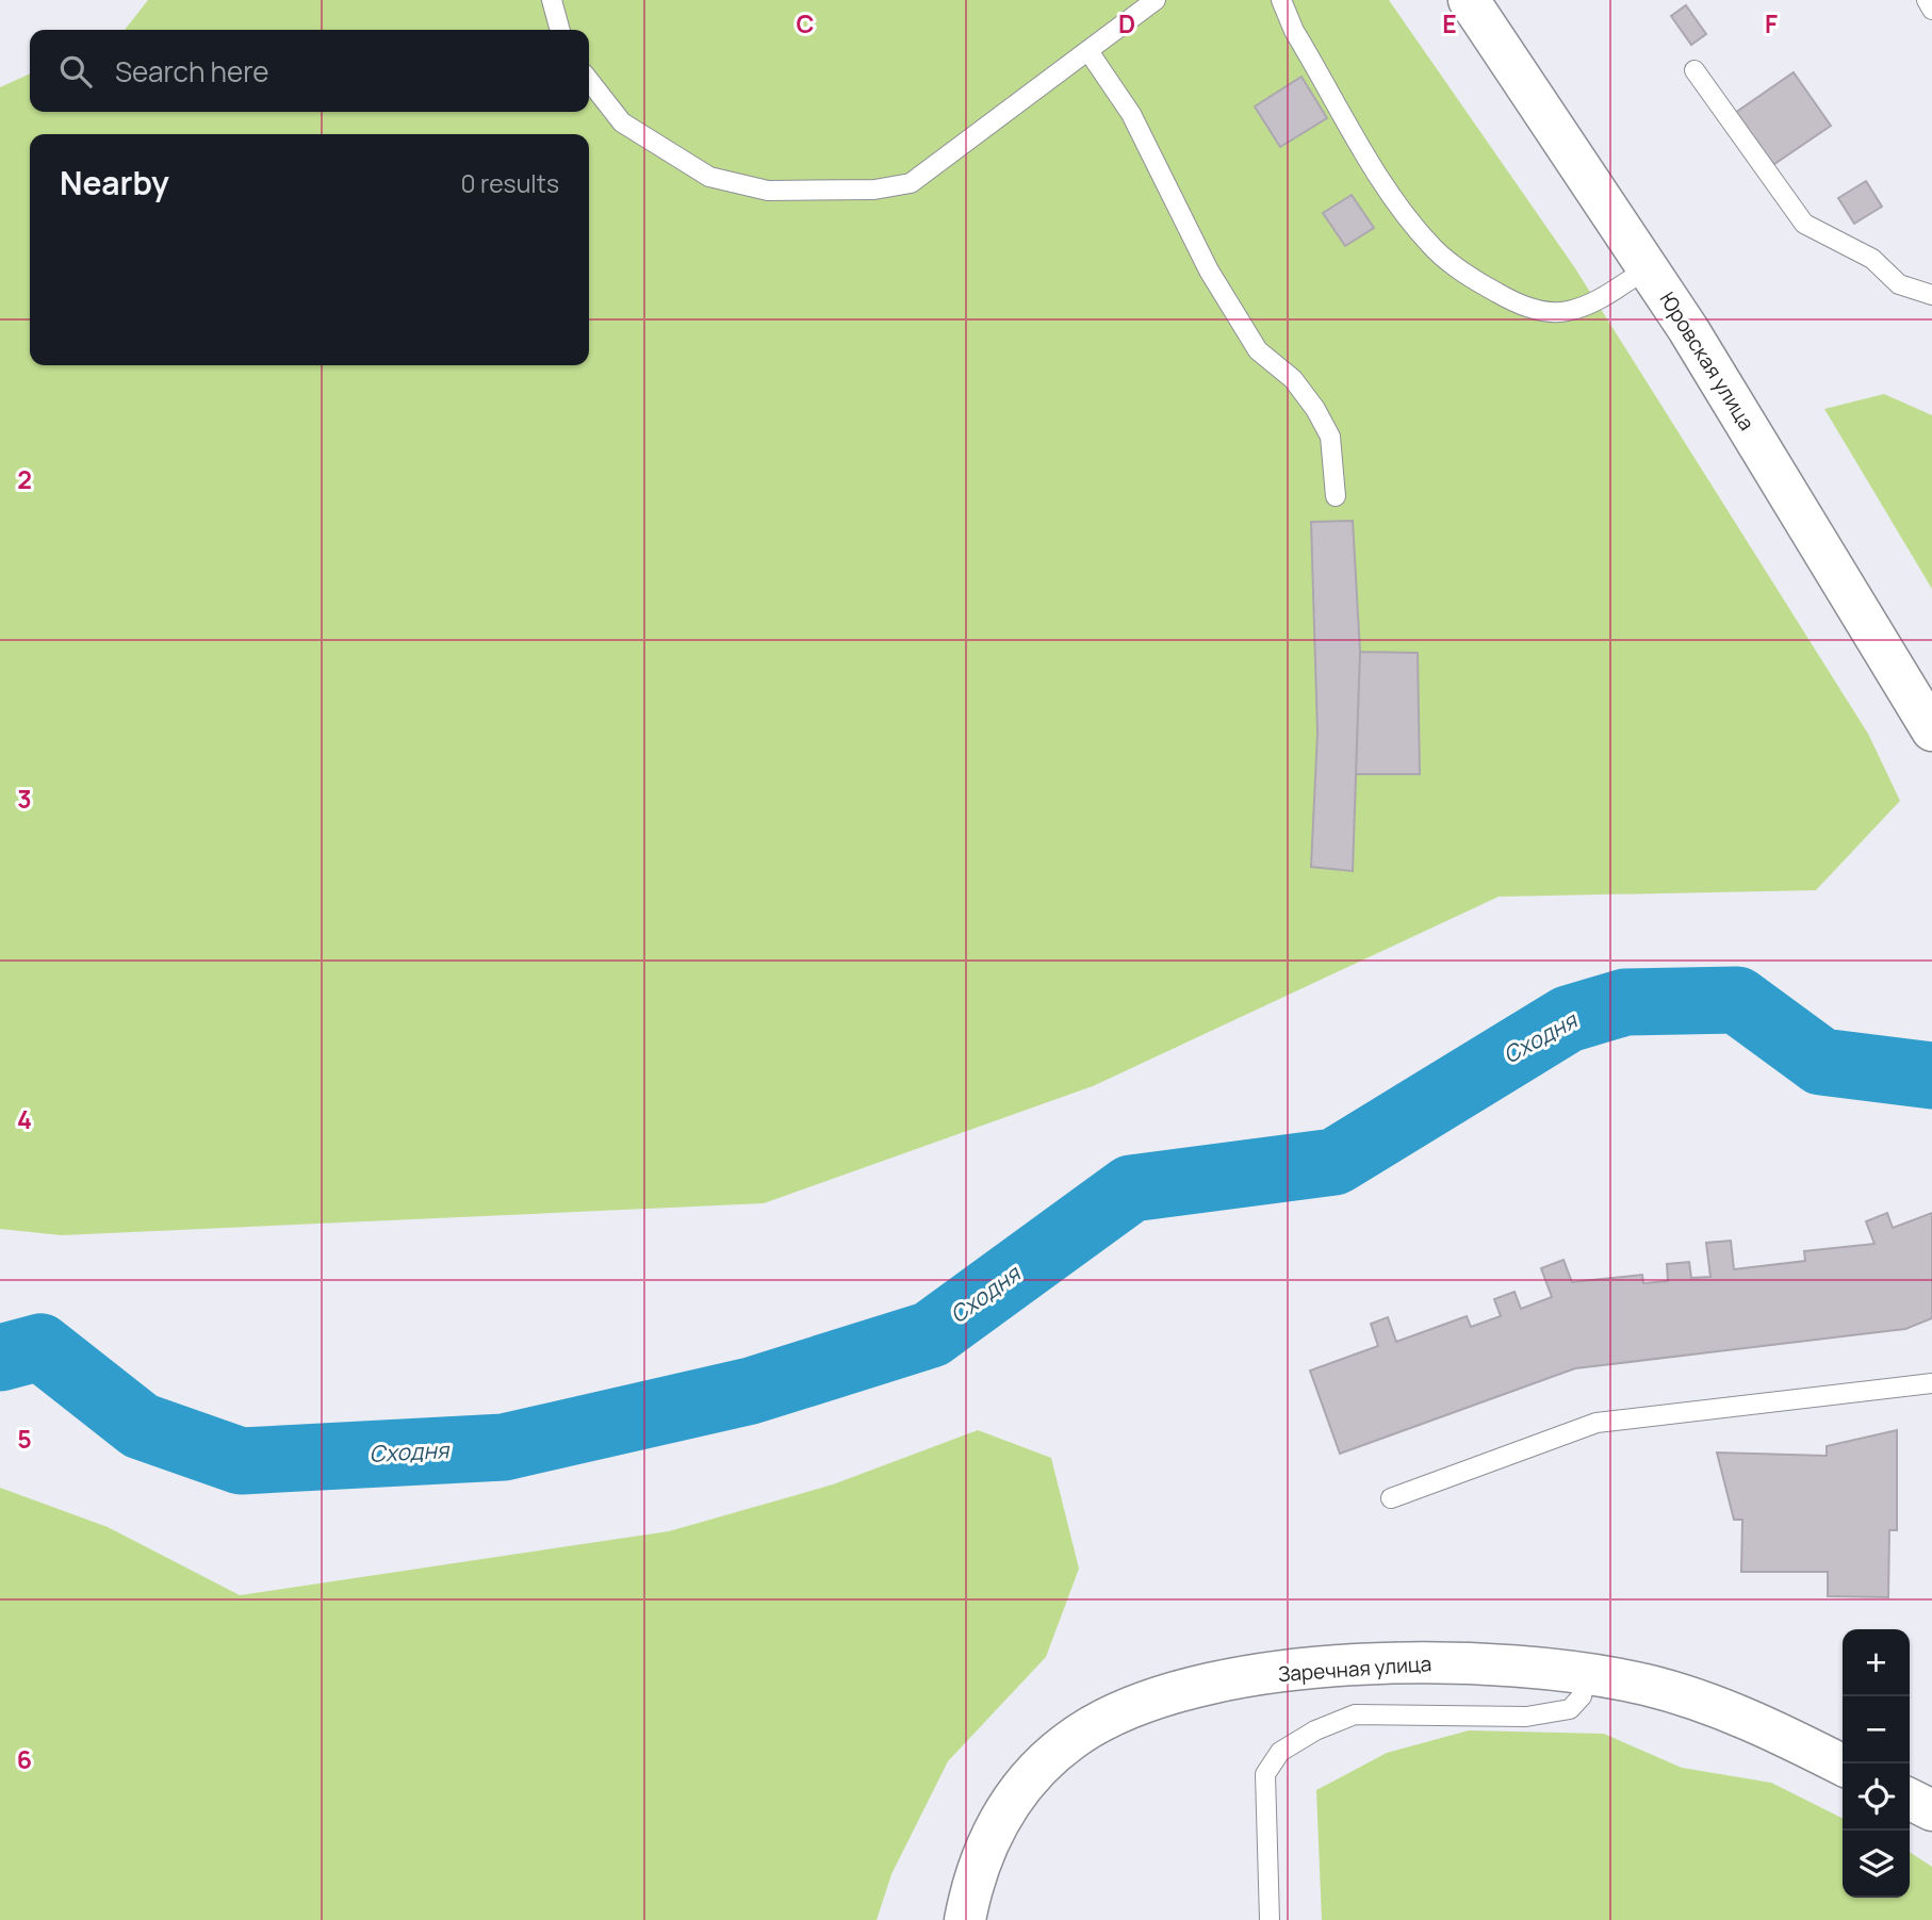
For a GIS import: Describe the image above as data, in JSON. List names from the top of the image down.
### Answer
{
  "streets": {
    "main road": ["Юровская улица", "Заречная улица"]
  },
  "water": ["Сходня"],
  "page": {
    "search": "Search here",
    "heading": ["Nearby", "0 results"],
    "map_buttons": ["+", "−"]
  },
  "grid": {
    "columns": [
      "C",
      "D",
      "E",
      "F"
    ],
    "rows": [
      "2",
      "3",
      "4",
      "5",
      "6"
    ]
  }
}
